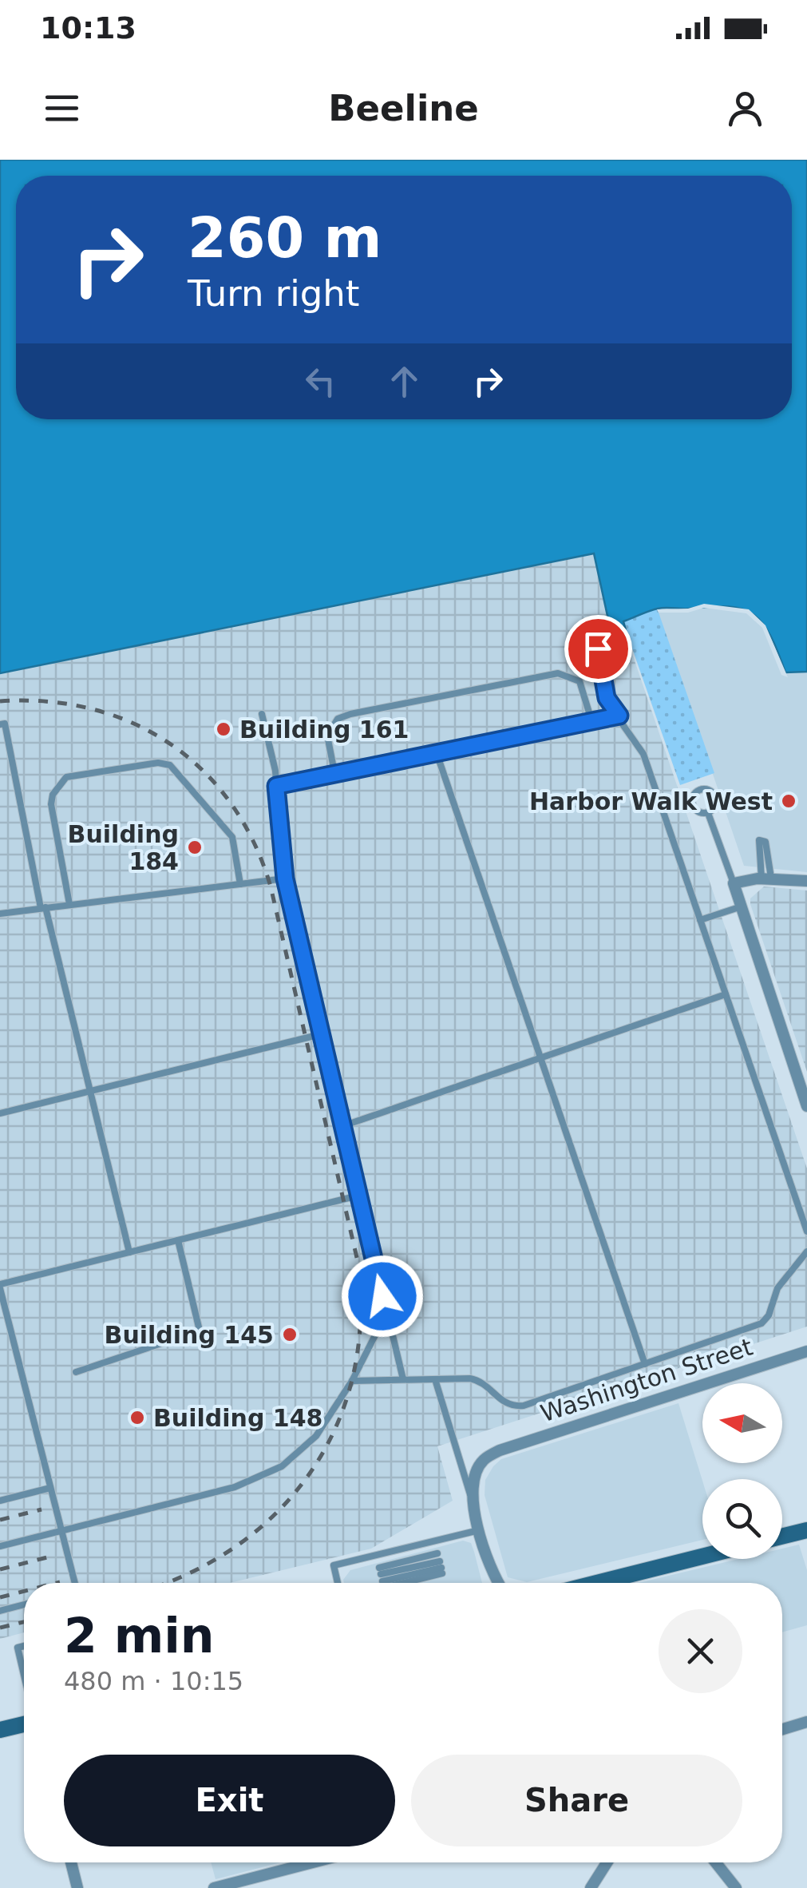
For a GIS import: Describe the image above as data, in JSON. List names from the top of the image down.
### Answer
{
  "streets": {
    "street": ["Washington Street"]
  },
  "places": [
    "Building 161",
    "Harbor Walk West",
    "Building 184",
    "Building 145",
    "Building 148"
  ],
  "north": "left",
  "page": {
    "status": "10:13",
    "header": "Beeline",
    "turn": ["260 m", "Turn right"],
    "heading": ["2 min", "480 m · 10:15"],
    "buttons": ["Exit", "Share"]
  }
}
